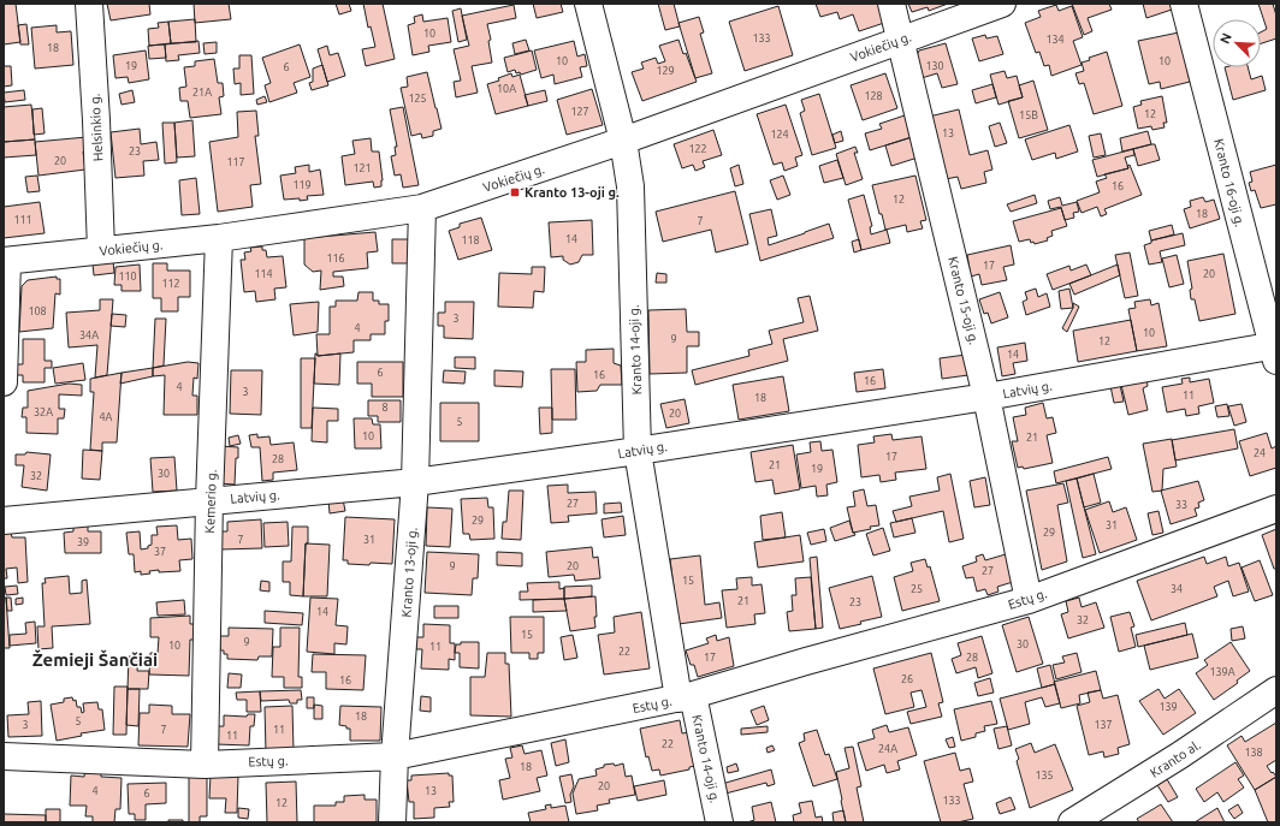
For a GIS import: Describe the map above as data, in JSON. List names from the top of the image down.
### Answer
{
  "streets": {
    "street": [
      "Vokiečių g.",
      "Helsinkio g.",
      "Kranto 16-oji g.",
      "Kranto 15-oji g.",
      "Kranto 14-oji g.",
      "Latvių g.",
      "Kemerio g.",
      "Kranto 13-oji g.",
      "Estų g.",
      "Kranto al."
    ]
  },
  "crossings": [
    ["Vokiečių g.", "Helsinkio g."],
    ["Vokiečių g.", "Kranto 15-oji g."],
    ["Vokiečių g.", "Kranto 14-oji g."],
    ["Vokiečių g.", "Kemerio g."],
    ["Vokiečių g.", "Kranto 13-oji g."],
    ["Kranto 16-oji g.", "Latvių g."],
    ["Kranto 15-oji g.", "Latvių g."],
    ["Kranto 15-oji g.", "Estų g."],
    ["Kranto 14-oji g.", "Latvių g."],
    ["Kranto 14-oji g.", "Estų g."],
    ["Latvių g.", "Kemerio g."],
    ["Latvių g.", "Kranto 13-oji g."],
    ["Kemerio g.", "Estų g."],
    ["Kranto 13-oji g.", "Estų g."]
  ],
  "districts": ["Žemieji Šančiai"],
  "places": {
    "transit": ["Kranto 13-oji g."]
  },
  "house_numbers": [
    "10",
    "133",
    "134",
    "18",
    "10",
    "10",
    "19",
    "130",
    "6",
    "129",
    "10A",
    "21A",
    "128",
    "125",
    "127",
    "12",
    "15B",
    "13",
    "124",
    "122",
    "23",
    "20",
    "117",
    "121",
    "119",
    "16",
    "12",
    "18",
    "111",
    "7",
    "14",
    "118",
    "116",
    "17",
    "114",
    "20",
    "110",
    "112",
    "108",
    "3",
    "4",
    "10",
    "34A",
    "9",
    "12",
    "14",
    "6",
    "16",
    "16",
    "4",
    "3",
    "11",
    "18",
    "8",
    "32A",
    "20",
    "4A",
    "5",
    "10",
    "21",
    "24",
    "17",
    "28",
    "21",
    "19",
    "30",
    "32",
    "27",
    "33",
    "29",
    "31",
    "29",
    "7",
    "31",
    "39",
    "37",
    "9",
    "20",
    "27",
    "15",
    "25",
    "34",
    "21",
    "23",
    "14",
    "32",
    "15",
    "9",
    "30",
    "10",
    "11",
    "22",
    "17",
    "28",
    "139A",
    "26",
    "16",
    "139",
    "18",
    "5",
    "3",
    "137",
    "7",
    "11",
    "11",
    "22",
    "24A",
    "138",
    "18",
    "135",
    "20",
    "4",
    "13",
    "6",
    "133",
    "12"
  ],
  "north": "top left"
}
